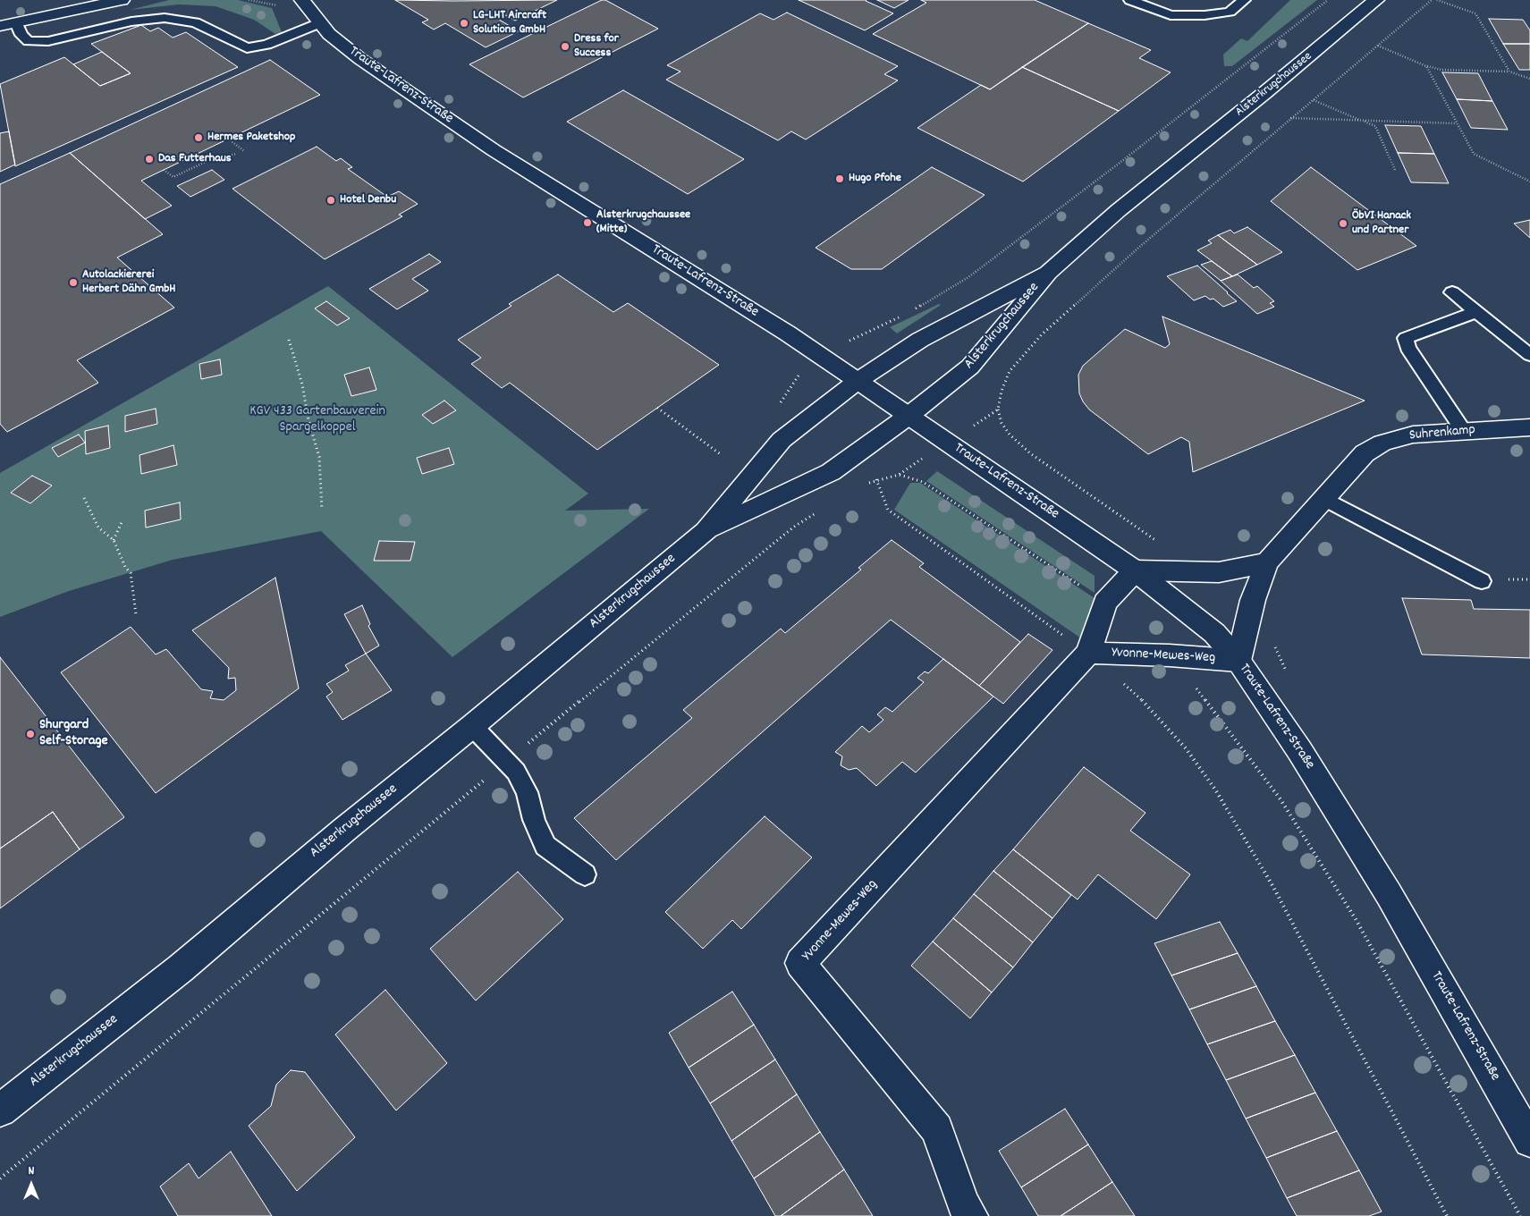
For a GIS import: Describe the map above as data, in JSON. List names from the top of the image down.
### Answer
{
  "streets": {
    "main road": [
      "Alsterkrugchaussee",
      "Traute-Lafrenz-Straße",
      "Suhrenkamp",
      "Yvonne-Mewes-Weg"
    ]
  },
  "crossings": [
    ["Alsterkrugchaussee", "Traute-Lafrenz-Straße"],
    ["Traute-Lafrenz-Straße", "Suhrenkamp"],
    ["Traute-Lafrenz-Straße", "Yvonne-Mewes-Weg"],
    ["Suhrenkamp", "Yvonne-Mewes-Weg"]
  ],
  "parks": ["KGV 433 Gartenbauverein Spargelkoppel"],
  "places": [
    "LG-LHT Aircraft Solutions GmbH",
    "Dress for Success",
    "Hermes Paketshop",
    "Das Futterhaus",
    "Hugo Pfohe",
    "Hotel Denbu",
    "Alsterkrugchaussee (Mitte)",
    "ÖbVI Hanack und Partner",
    "Autolackiererei Herbert Dähn GmbH",
    "Shurgard Self-Storage"
  ],
  "north": "top"
}
